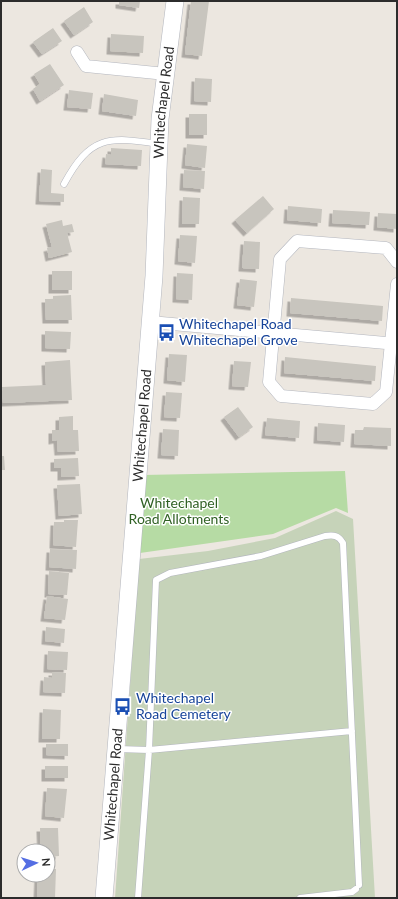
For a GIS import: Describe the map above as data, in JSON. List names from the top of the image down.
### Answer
{
  "streets": {
    "main road": ["Whitechapel Road"]
  },
  "parks": ["Whitechapel Road Allotments"],
  "places": {
    "bus stop": ["Whitechapel Road Whitechapel Grove", "Whitechapel Road Cemetery"]
  },
  "north": "right"
}
